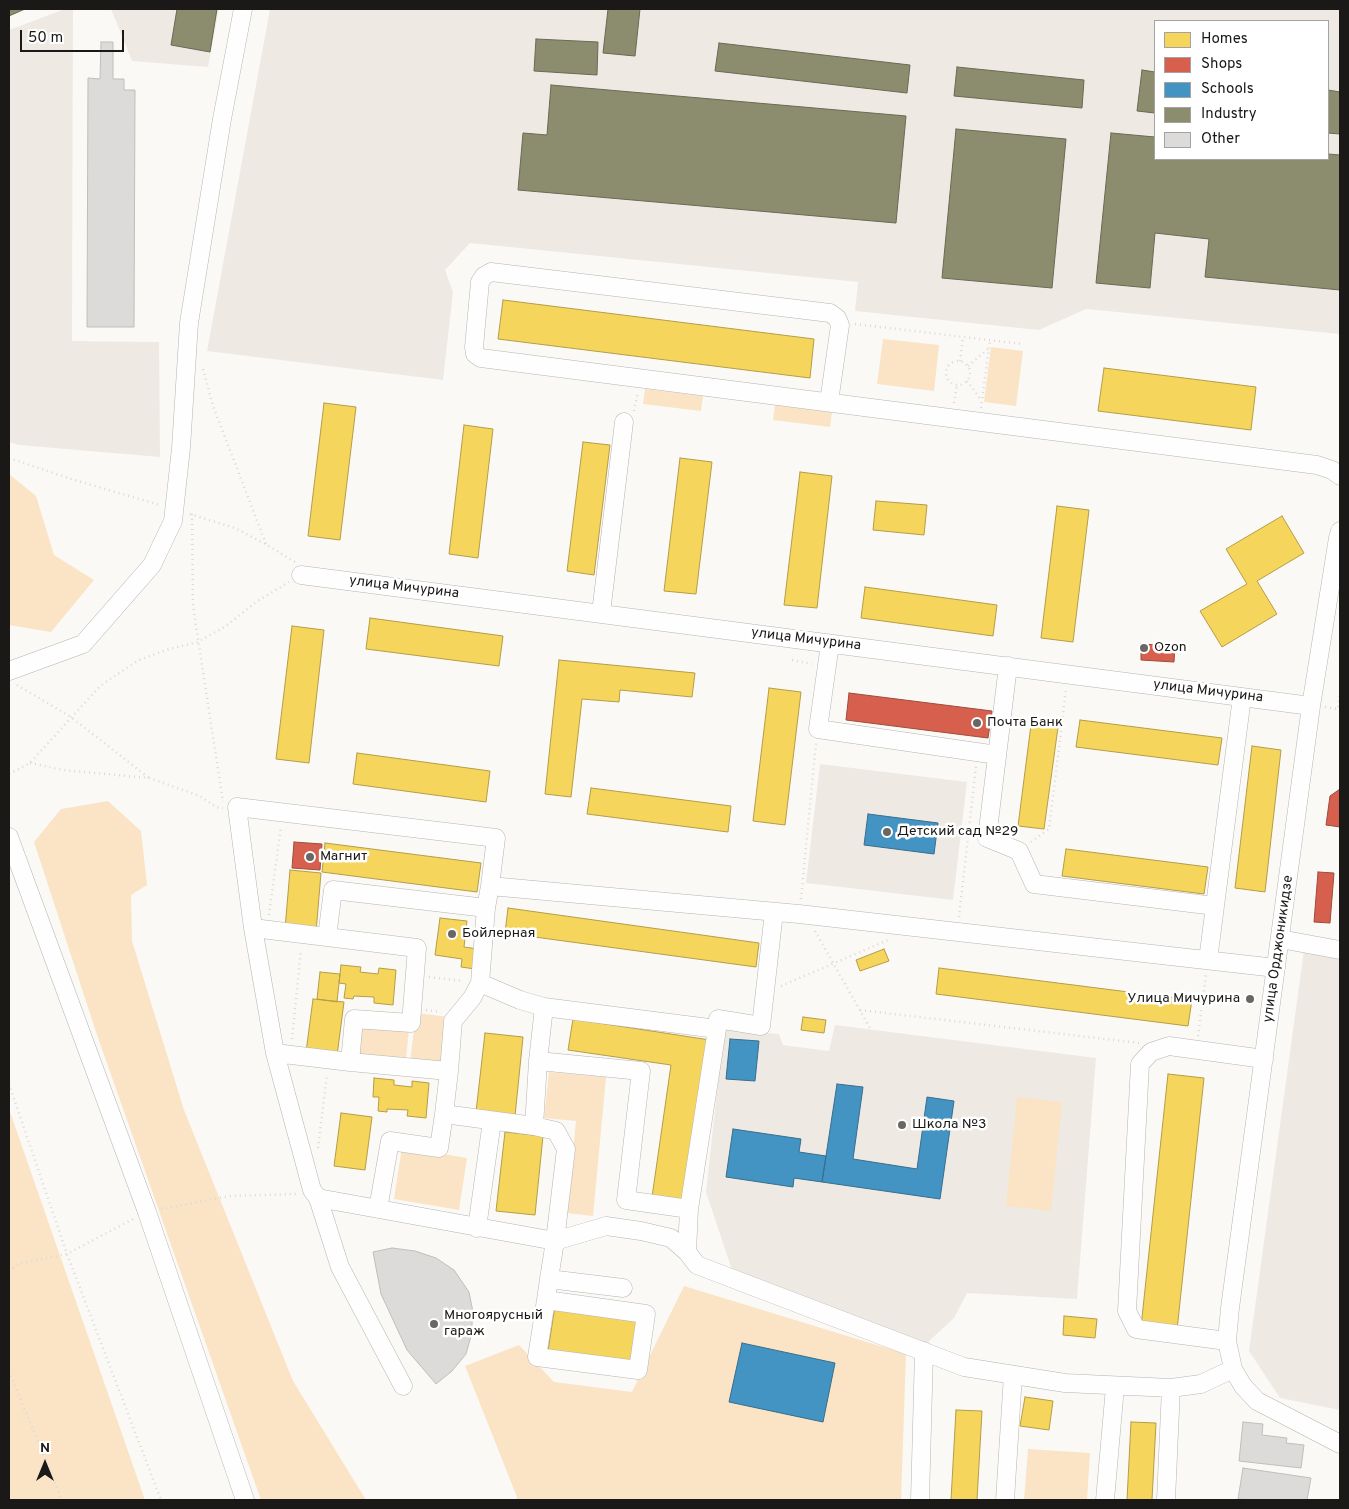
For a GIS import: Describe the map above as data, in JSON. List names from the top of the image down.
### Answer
{
  "streets": {
    "street": ["улица Мичурина", "улица Орджоникидзе"]
  },
  "crossings": [
    ["улица Мичурина", "улица Орджоникидзе"]
  ],
  "places": [
    "Ozon",
    "Почта Банк",
    "Детский сад №29",
    "Магнит",
    "Бойлерная",
    "Улица Мичурина",
    "Школа №3",
    "Многоярусный гараж"
  ],
  "legend": [
    "Homes",
    "Shops",
    "Schools",
    "Industry",
    "Other"
  ],
  "scale_bar": "50 m",
  "north": "top"
}
